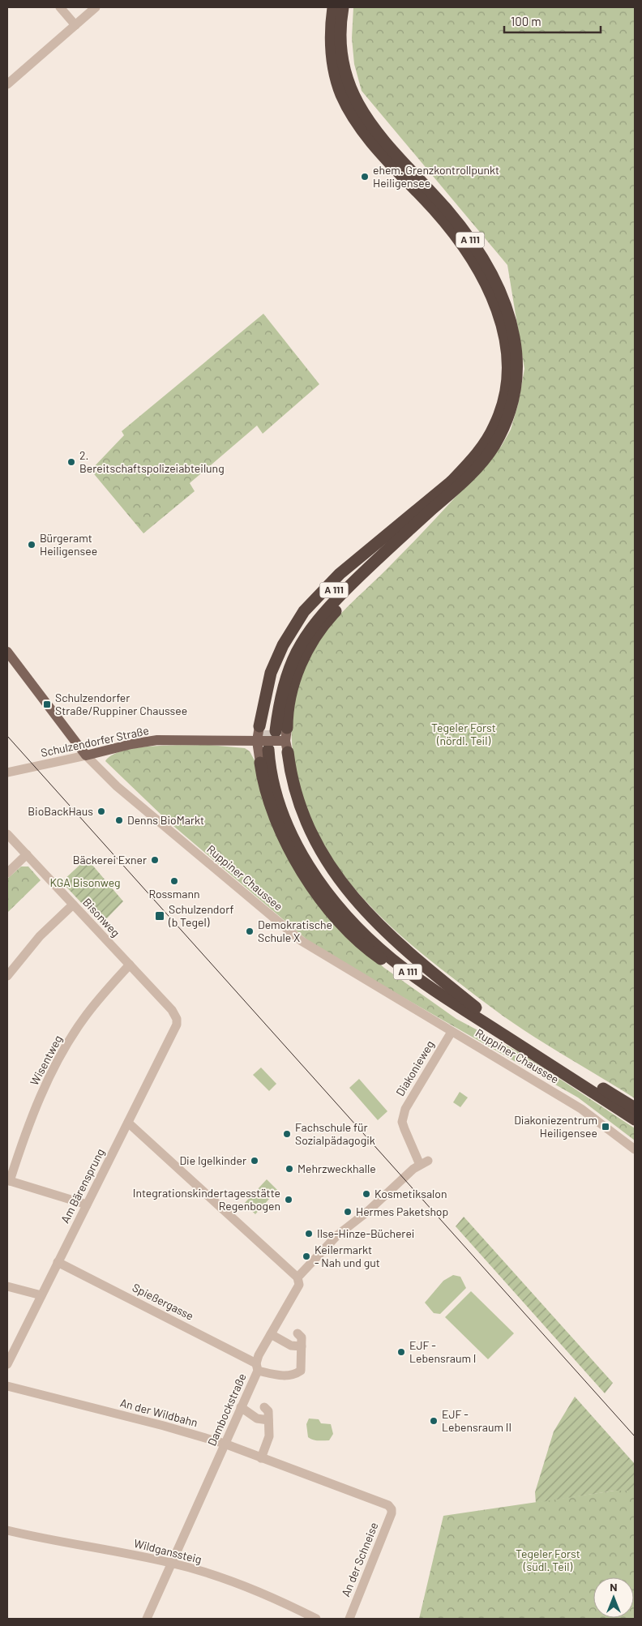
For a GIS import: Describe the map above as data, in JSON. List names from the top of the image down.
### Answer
{
  "streets": {
    "highway": ["A 111"],
    "main road": ["Schulzendorfer Straße", "Ruppiner Chaussee"],
    "street": [
      "Bisonweg",
      "Wisentweg",
      "Diakonieweg",
      "Am Bärensprung",
      "Spießergasse",
      "Dambockstraße",
      "An der Wildbahn",
      "Wildganssteig",
      "An der Schneise"
    ]
  },
  "crossings": [
    ["A 111", "Schulzendorfer Straße"],
    ["Schulzendorfer Straße", "Ruppiner Chaussee"],
    ["Ruppiner Chaussee", "Diakonieweg"],
    ["Bisonweg", "Wisentweg"],
    ["Bisonweg", "Am Bärensprung"],
    ["Diakonieweg", "Dambockstraße"],
    ["Am Bärensprung", "Spießergasse"],
    ["Spießergasse", "Dambockstraße"],
    ["Dambockstraße", "An der Wildbahn"],
    ["Dambockstraße", "Wildganssteig"],
    ["An der Wildbahn", "An der Schneise"]
  ],
  "parks": ["Tegeler Forst (nördl. Teil)", "KGA Bisonweg", "Tegeler Forst (südl. Teil)"],
  "places": {
    "other": [
      "ehem. Grenzkontrollpunkt Heiligensee",
      "2. Bereitschaftspolizeiabteilung",
      "Bürgeramt Heiligensee",
      "BioBackHaus",
      "Denns BioMarkt",
      "Bäckerei Exner",
      "Rossmann",
      "Demokratische Schule X",
      "Fachschule für Sozialpädagogik",
      "Die Igelkinder",
      "Mehrzweckhalle",
      "Kosmetiksalon",
      "Integrationskindertagesstätte Regenbogen",
      "Hermes Paketshop",
      "Ilse-Hinze-Bücherei",
      "Keilermarkt - Nah und gut",
      "EJF - Lebensraum I",
      "EJF - Lebensraum II"
    ],
    "transit": ["Schulzendorfer Straße/Ruppiner Chaussee", "Schulzendorf (b Tegel)", "Diakoniezentrum Heiligensee"]
  },
  "scale_bar": "100 m",
  "north": "top"
}
